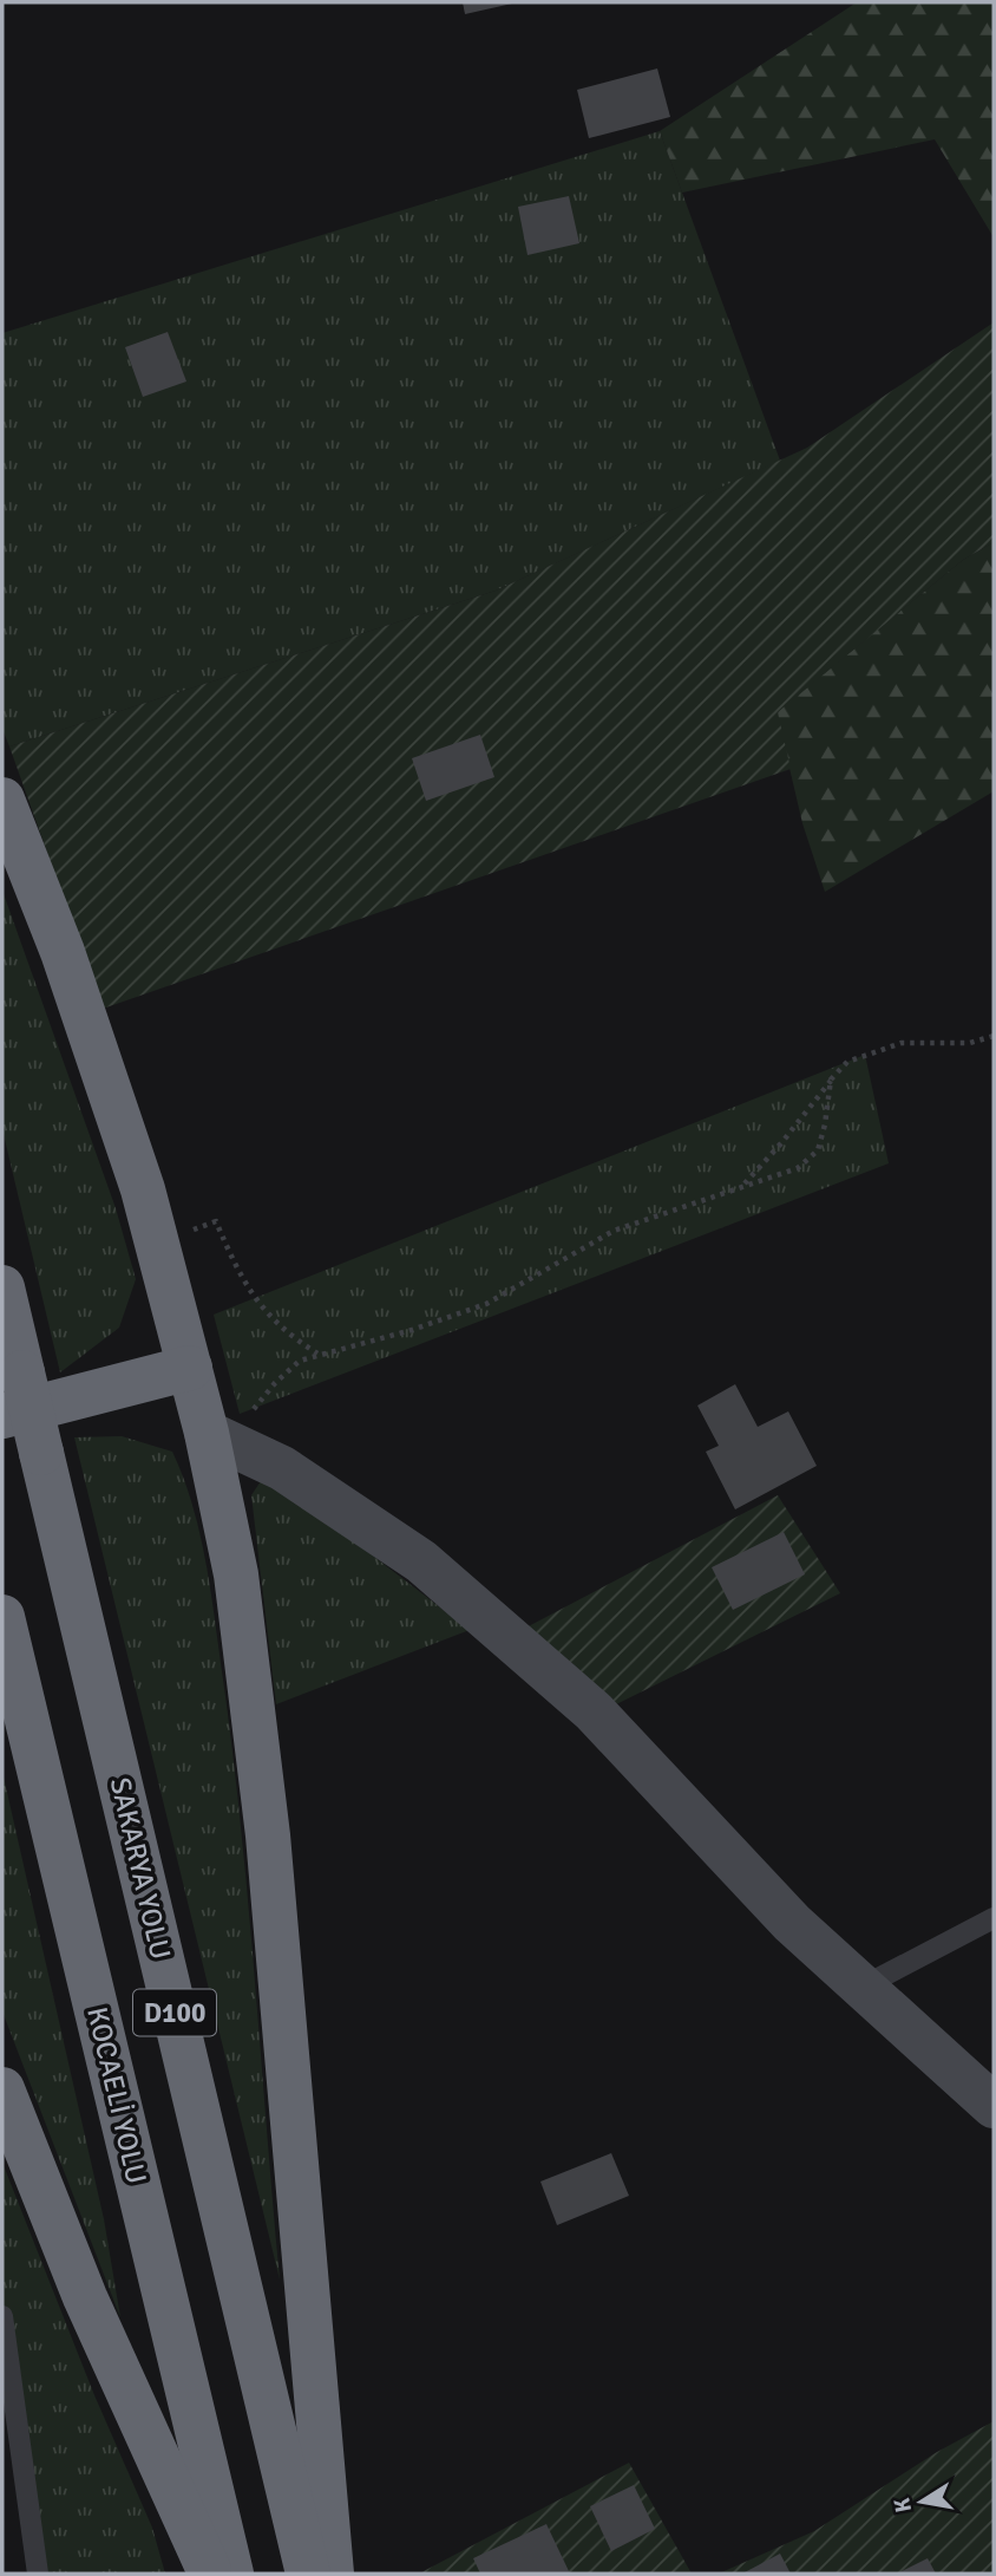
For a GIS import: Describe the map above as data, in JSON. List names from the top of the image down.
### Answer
{
  "streets": {
    "highway": ["SAKARYA YOLU", "D100", "KOCAELİ YOLU"]
  },
  "north": "left"
}
